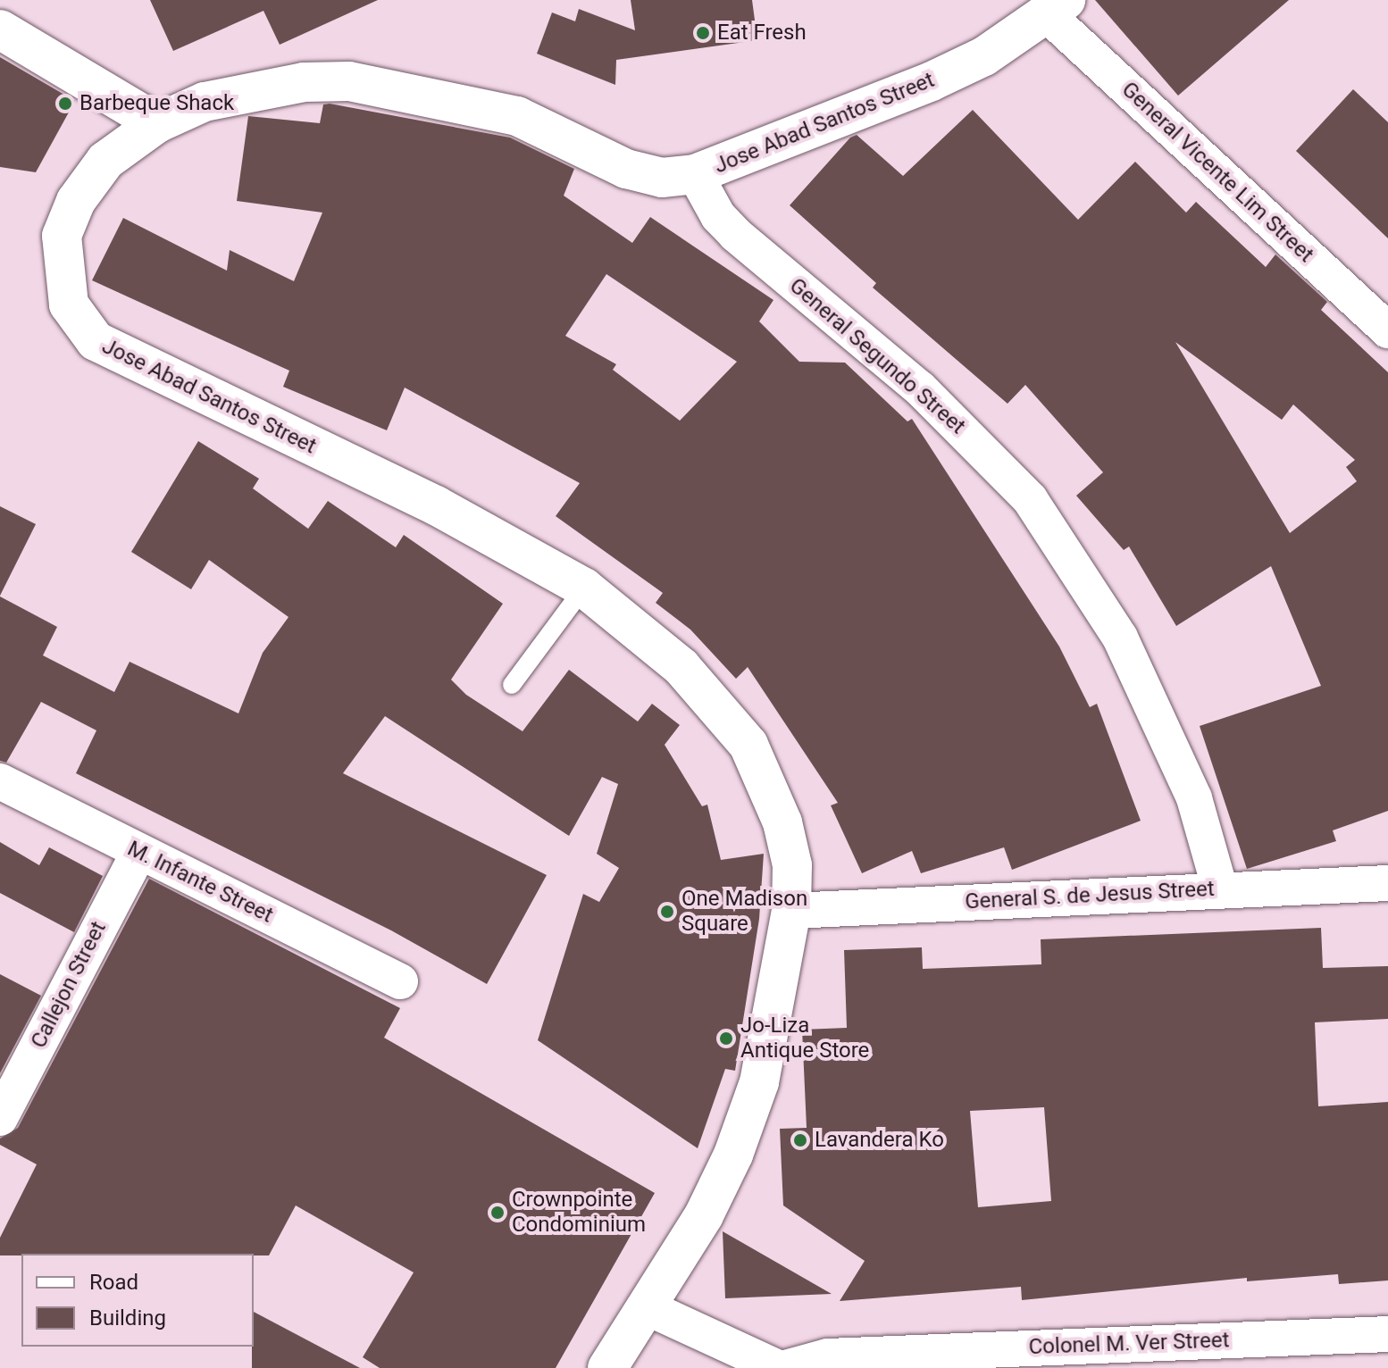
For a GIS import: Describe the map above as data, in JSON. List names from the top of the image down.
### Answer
{
  "streets": {
    "street": [
      "Jose Abad Santos Street",
      "General Vicente Lim Street",
      "General Segundo Street",
      "M. Infante Street",
      "General S. de Jesus Street",
      "Callejon Street",
      "Colonel M. Ver Street"
    ]
  },
  "crossings": [
    ["Jose Abad Santos Street", "General Vicente Lim Street"],
    ["Jose Abad Santos Street", "General Segundo Street"],
    ["Jose Abad Santos Street", "General S. de Jesus Street"],
    ["General Segundo Street", "General S. de Jesus Street"],
    ["M. Infante Street", "Callejon Street"]
  ],
  "places": [
    "Eat Fresh",
    "Barbeque Shack",
    "One Madison Square",
    "Jo-Liza Antique Store",
    "Lavandera Ko",
    "Crownpointe Condominium"
  ],
  "legend": ["Road", "Building"]
}
